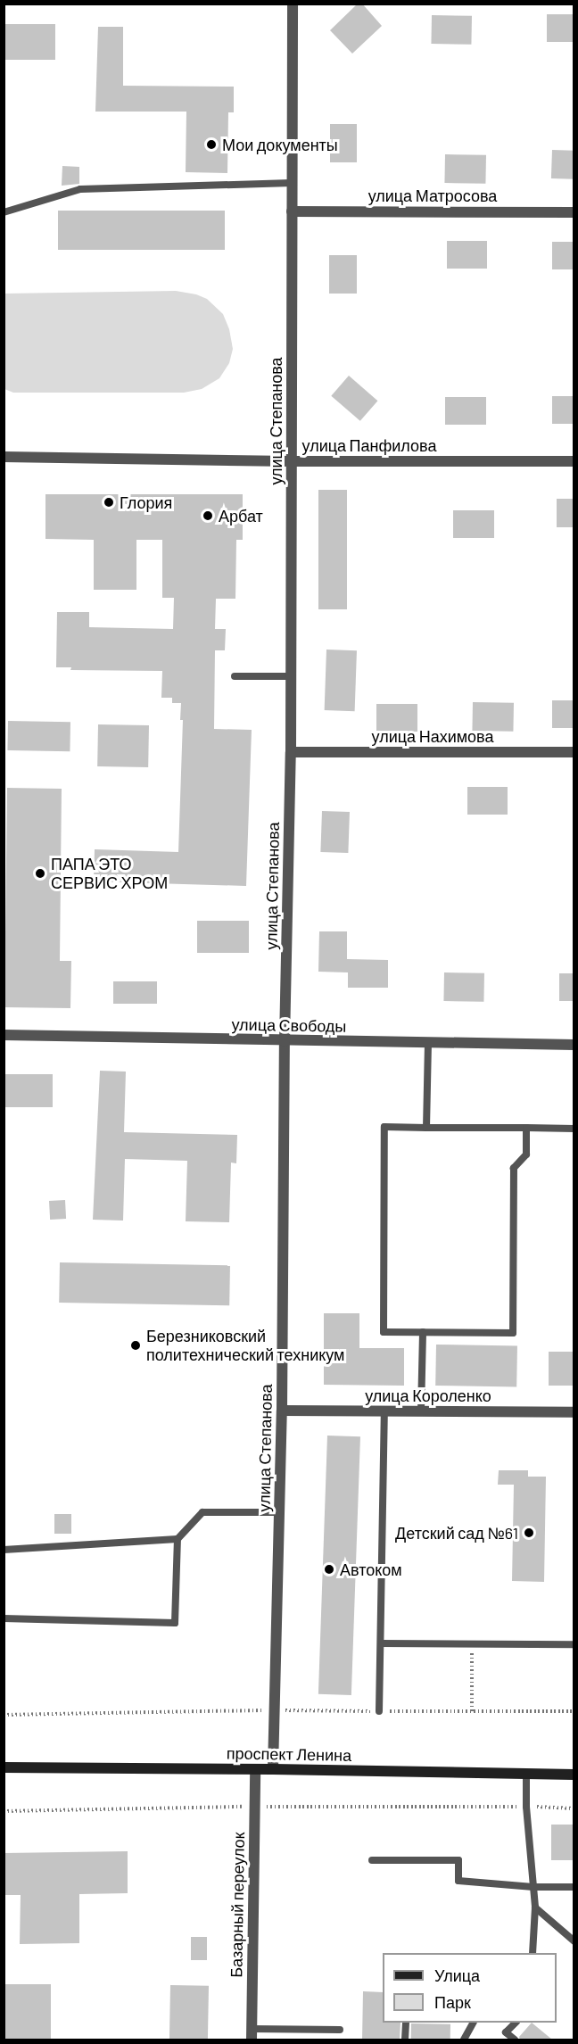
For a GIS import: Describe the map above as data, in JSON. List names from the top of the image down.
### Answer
{
  "streets": {
    "main road": ["проспект Ленина"],
    "street": [
      "улица Матросова",
      "улица Степанова",
      "улица Панфилова",
      "улица Нахимова",
      "улица Свободы",
      "улица Короленко",
      "Базарный переулок"
    ]
  },
  "crossings": [
    ["улица Матросова", "улица Степанова"],
    ["улица Степанова", "улица Панфилова"],
    ["улица Степанова", "улица Нахимова"],
    ["улица Степанова", "улица Свободы"],
    ["улица Степанова", "улица Короленко"],
    ["улица Степанова", "проспект Ленина"],
    ["проспект Ленина", "Базарный переулок"]
  ],
  "places": [
    "Мои документы",
    "Глория",
    "Арбат",
    "ПАПА ЭТО СЕРВИС ХРОМ",
    "Березниковский политехнический техникум",
    "Детский сад №61",
    "Автоком"
  ],
  "legend": ["Улица", "Парк"]
}
